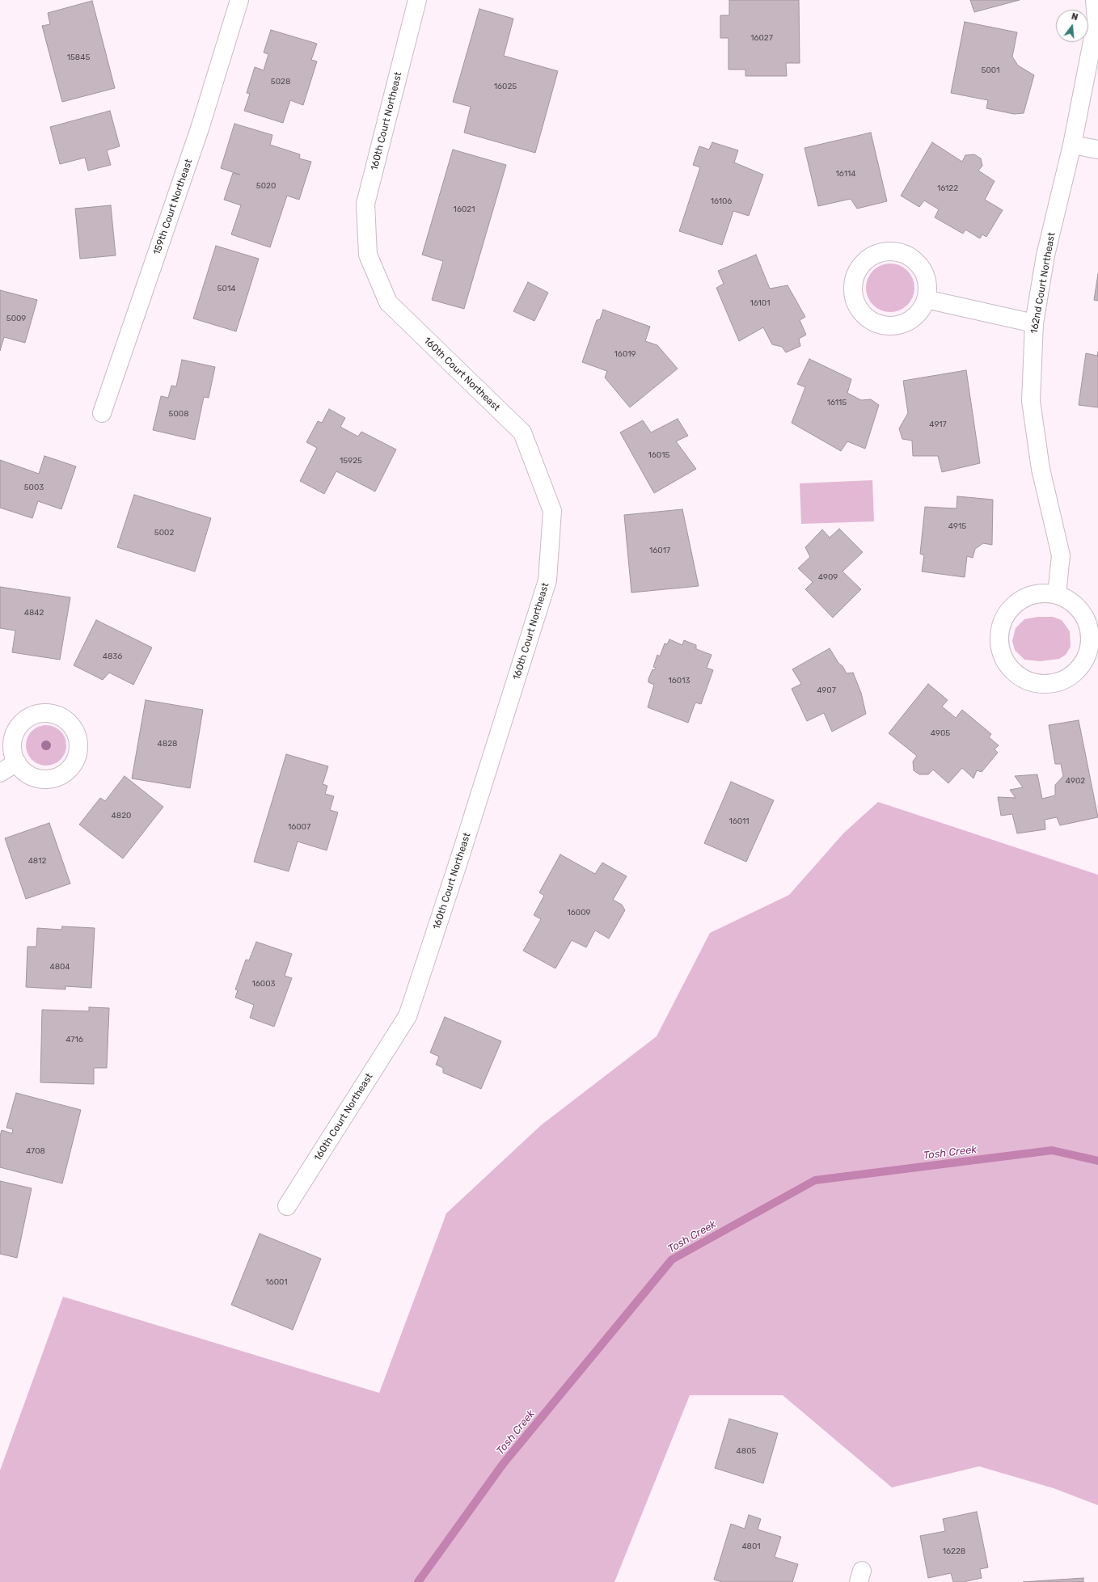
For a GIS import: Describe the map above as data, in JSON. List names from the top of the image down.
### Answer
{
  "streets": {
    "street": ["160th Court Northeast", "159th Court Northeast", "162nd Court Northeast"]
  },
  "water": ["Tosh Creek"],
  "house_numbers": [
    "16027",
    "15845",
    "5001",
    "5028",
    "16025",
    "16114",
    "5020",
    "16122",
    "16106",
    "16021",
    "5014",
    "16101",
    "5009",
    "16019",
    "16115",
    "5008",
    "4917",
    "16015",
    "15925",
    "5003",
    "4915",
    "5002",
    "16017",
    "4909",
    "4842",
    "4836",
    "16013",
    "4907",
    "4905",
    "4828",
    "4902",
    "4820",
    "16011",
    "16007",
    "4812",
    "16009",
    "4804",
    "16003",
    "4716",
    "4708",
    "16001",
    "4805",
    "4801",
    "16228"
  ],
  "north": "top"
}
